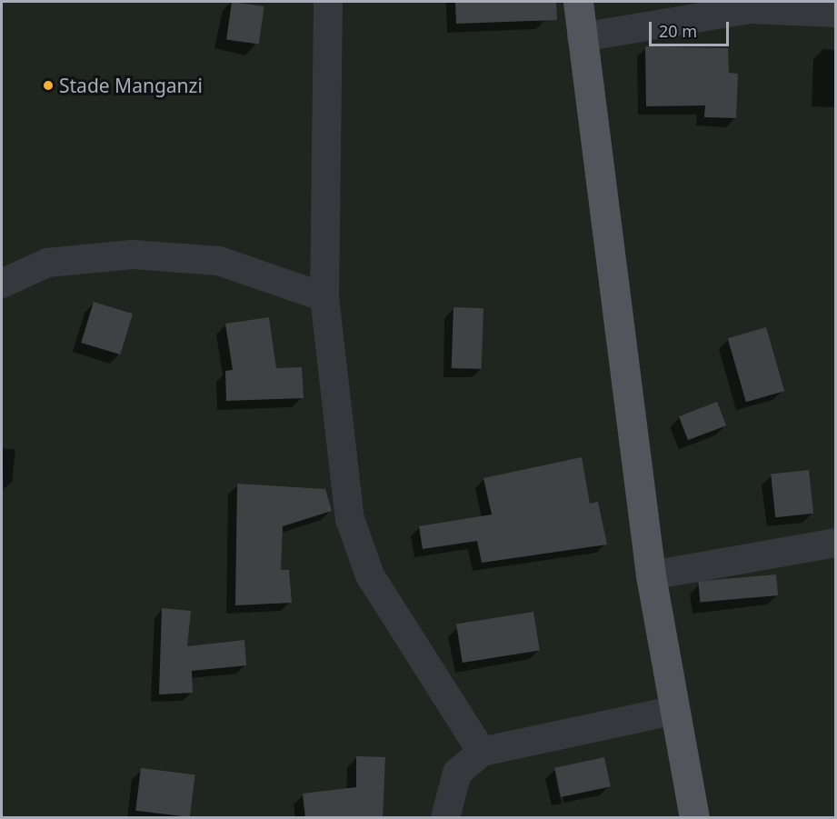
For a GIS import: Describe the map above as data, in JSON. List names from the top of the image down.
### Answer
{
  "places": ["Stade Manganzi"],
  "scale_bar": "20 m"
}
